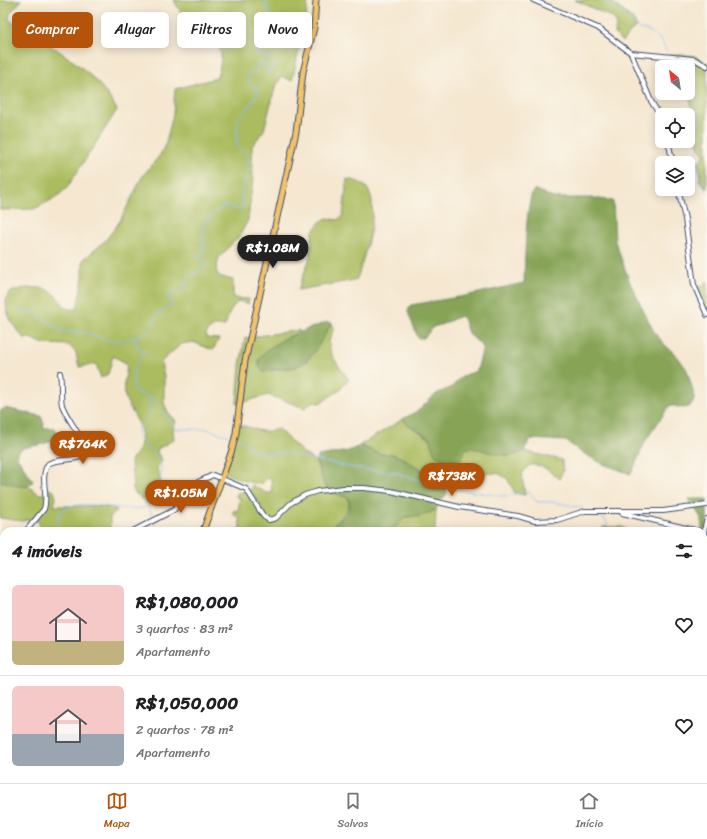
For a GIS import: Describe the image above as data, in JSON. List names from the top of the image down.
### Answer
{
  "north": "top left",
  "page": {
    "chip": [
      "Comprar",
      "Alugar",
      "Filtros",
      "Novo"
    ],
    "price": [
      "R$1.08M",
      "R$764K",
      "R$738K",
      "R$1.05M"
    ],
    "heading": "4 imóveis",
    "list": [
      {
        "name": "R$1,080,000",
        "note": "3 quartos · 83 m² · Apartamento"
      },
      {
        "name": "R$1,050,000",
        "note": "2 quartos · 78 m² · Apartamento"
      }
    ],
    "tabs": ["Mapa", "Salvos", "Início"]
  }
}
